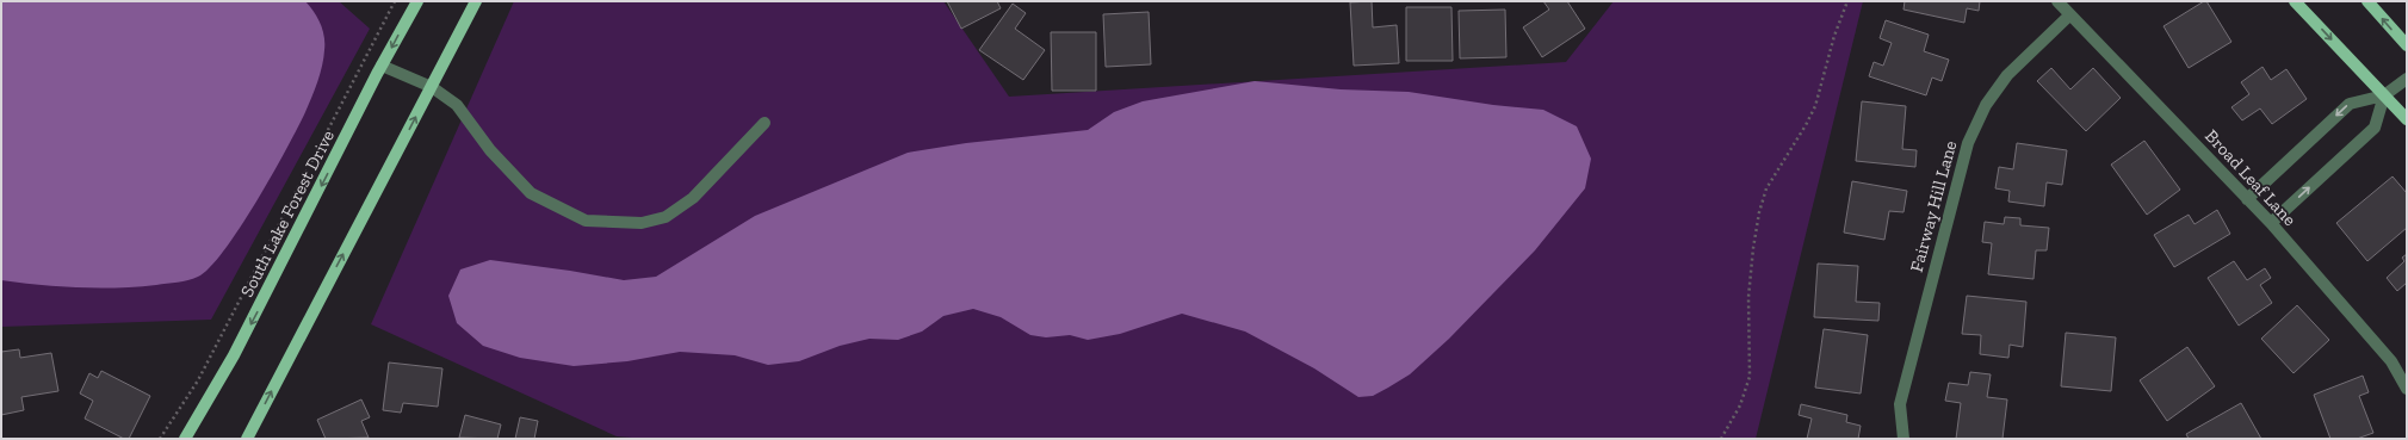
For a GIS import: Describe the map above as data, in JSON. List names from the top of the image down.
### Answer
{
  "streets": {
    "main road": ["South Lake Forest Drive"],
    "street": ["Broad Leaf Lane", "Fairway Hill Lane"]
  },
  "crossings": [
    ["Broad Leaf Lane", "Fairway Hill Lane"]
  ]
}
